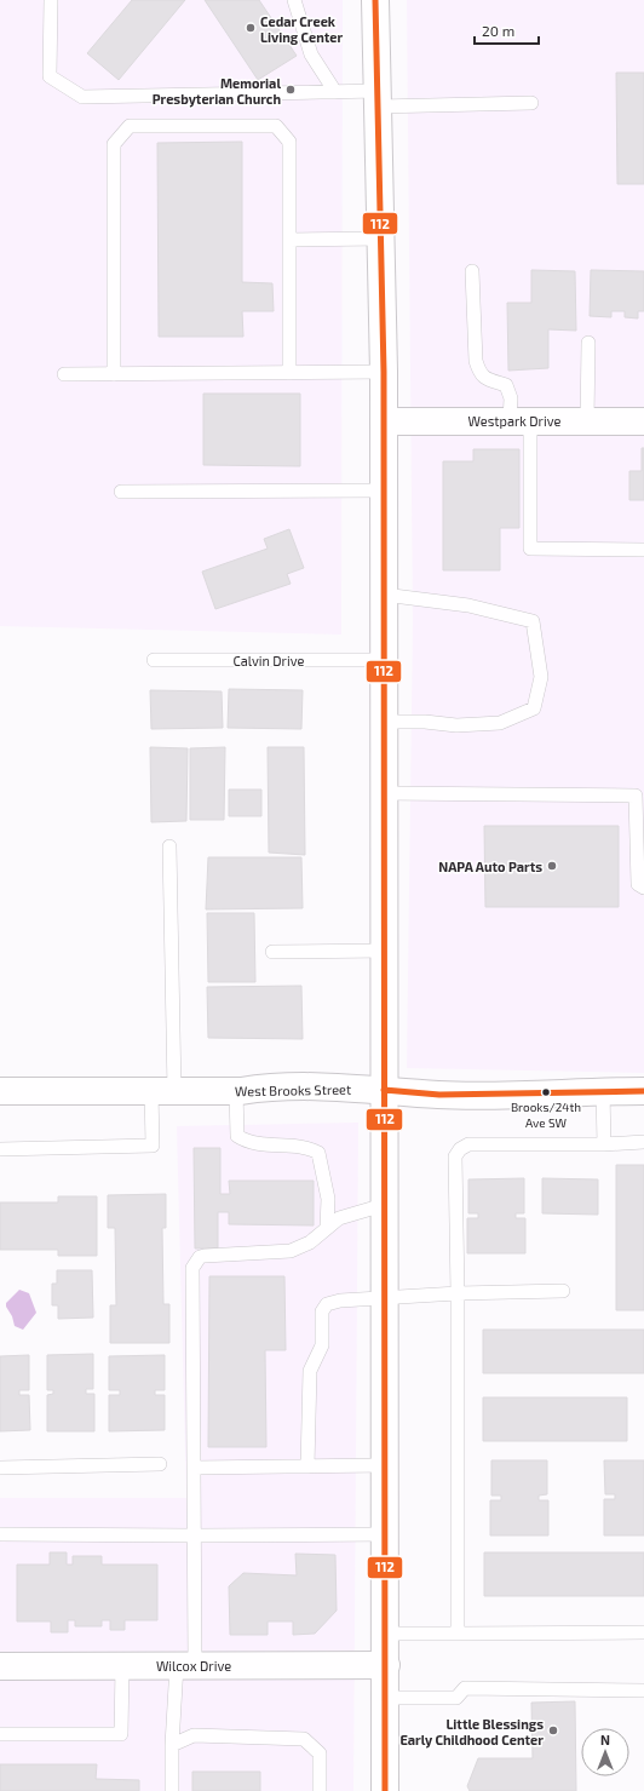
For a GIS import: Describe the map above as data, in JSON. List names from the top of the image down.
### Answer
{
  "streets": {
    "main road": ["Westpark Drive", "West Brooks Street", "Wilcox Drive"],
    "lane": ["Calvin Drive"]
  },
  "places": [
    "Cedar Creek Living Center",
    "Memorial Presbyterian Church",
    "NAPA Auto Parts",
    "Brooks/24th Ave SW",
    "Little Blessings Early Childhood Center"
  ],
  "lines": ["transit line 112"],
  "scale_bar": "20 m",
  "north": "top"
}
